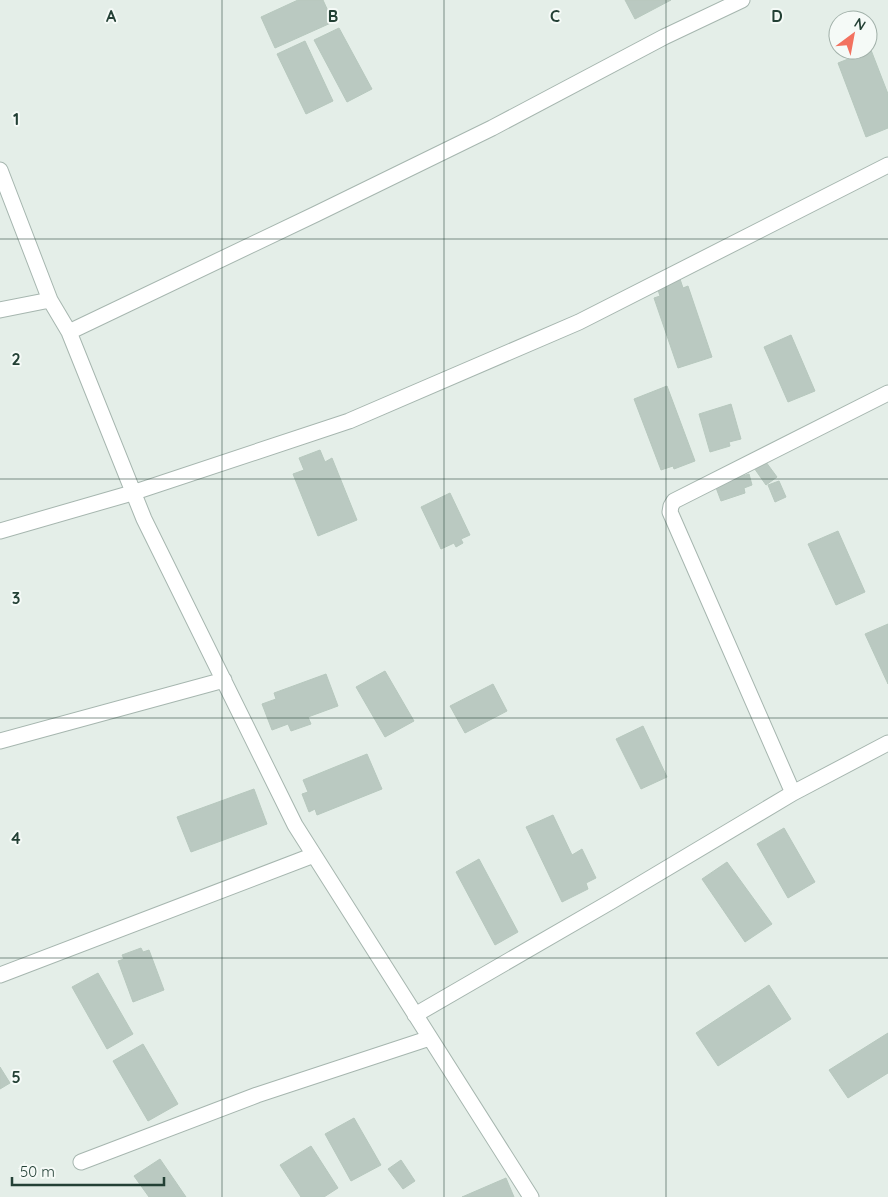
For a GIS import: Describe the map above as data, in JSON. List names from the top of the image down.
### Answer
{
  "scale_bar": "50 m",
  "north": "top right",
  "grid": {
    "columns": [
      "A",
      "B",
      "C",
      "D"
    ],
    "rows": [
      "1",
      "2",
      "3",
      "4",
      "5"
    ]
  }
}
